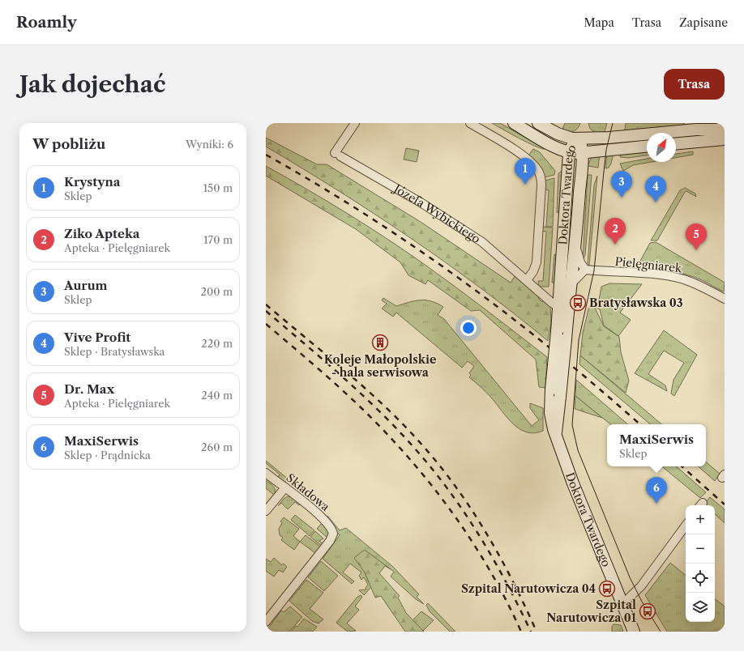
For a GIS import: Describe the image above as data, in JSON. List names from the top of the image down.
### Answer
{
  "streets": {
    "street": [
      "Doktora Twardego",
      "Józefa Wybickiego",
      "Pielęgniarek",
      "Składowa"
    ]
  },
  "crossings": [
    ["Doktora Twardego", "Józefa Wybickiego"]
  ],
  "places": {
    "bus stop": ["Bratysławska 03", "Szpital Narutowicza 04", "Szpital Narutowicza 01"],
    "building": ["Koleje Małopolskie - hala serwisowa"]
  },
  "north": "top right",
  "page": {
    "header": "Roamly",
    "nav": ["Mapa", "Trasa", "Zapisane"],
    "buttons": "Trasa",
    "title": "Jak dojechać",
    "heading": ["W pobliżu", "Wyniki: 6"],
    "pins": [
      "1",
      "3",
      "4",
      "2",
      "5",
      "6"
    ],
    "list": [
      {
        "mark": "1",
        "name": "Krystyna",
        "note": "Sklep",
        "value": "150 m"
      },
      {
        "mark": "2",
        "name": "Ziko Apteka",
        "note": "Apteka · Pielęgniarek",
        "value": "170 m"
      },
      {
        "mark": "3",
        "name": "Aurum",
        "note": "Sklep",
        "value": "200 m"
      },
      {
        "mark": "4",
        "name": "Vive Profit",
        "note": "Sklep · Bratysławska",
        "value": "220 m"
      },
      {
        "mark": "5",
        "name": "Dr. Max",
        "note": "Apteka · Pielęgniarek",
        "value": "240 m"
      },
      {
        "mark": "6",
        "name": "MaxiSerwis",
        "note": "Sklep · Prądnicka",
        "value": "260 m"
      }
    ],
    "popup": ["MaxiSerwis", "Sklep"],
    "map_buttons": ["+", "−"]
  }
}
